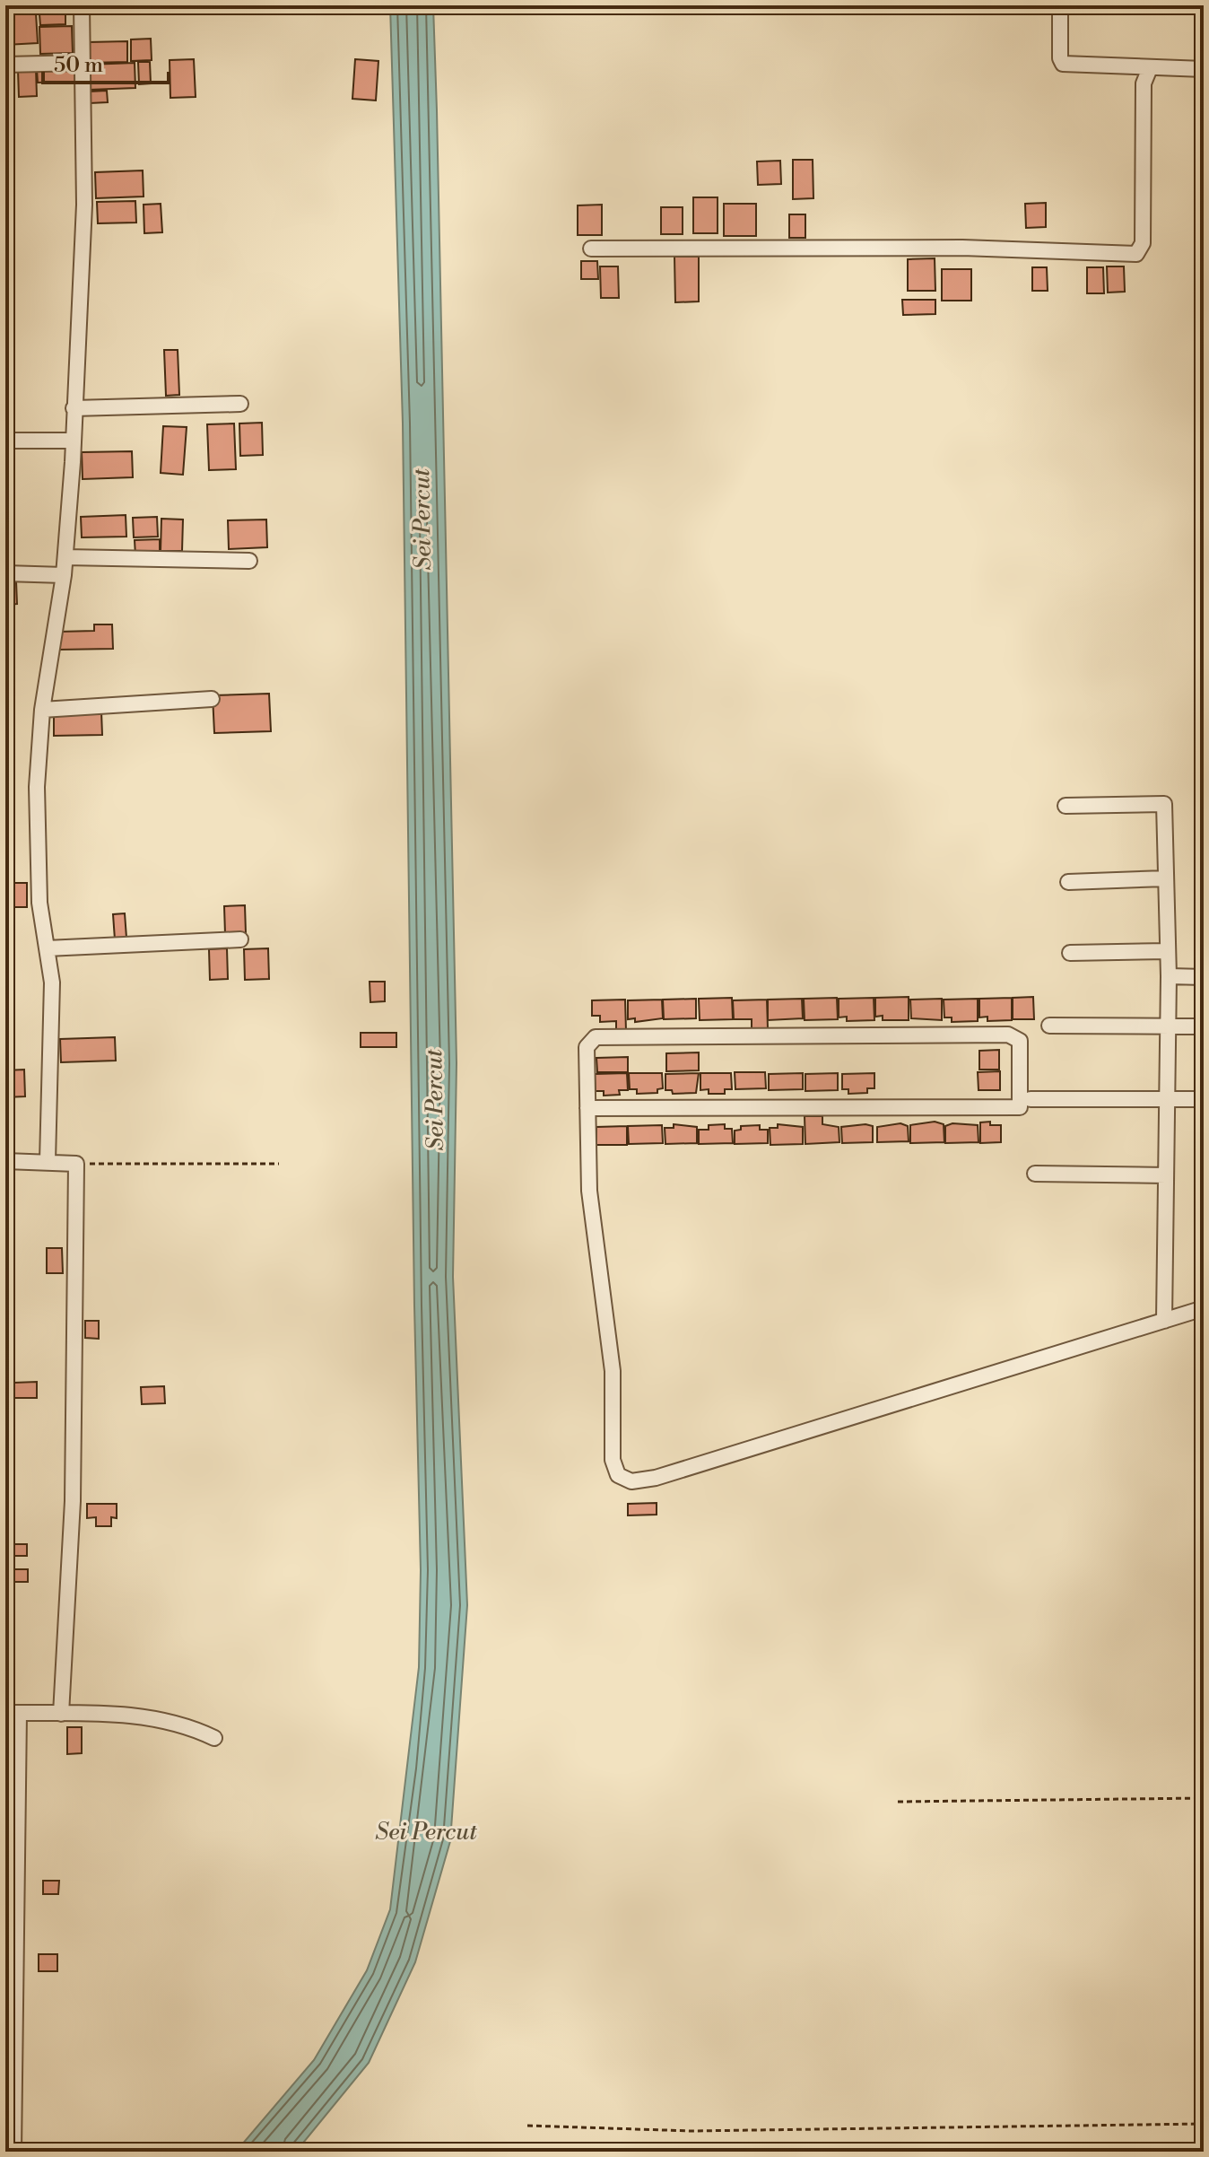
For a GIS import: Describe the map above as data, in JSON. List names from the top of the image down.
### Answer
{
  "water": ["Sei Percut"],
  "scale_bar": "50 m"
}
